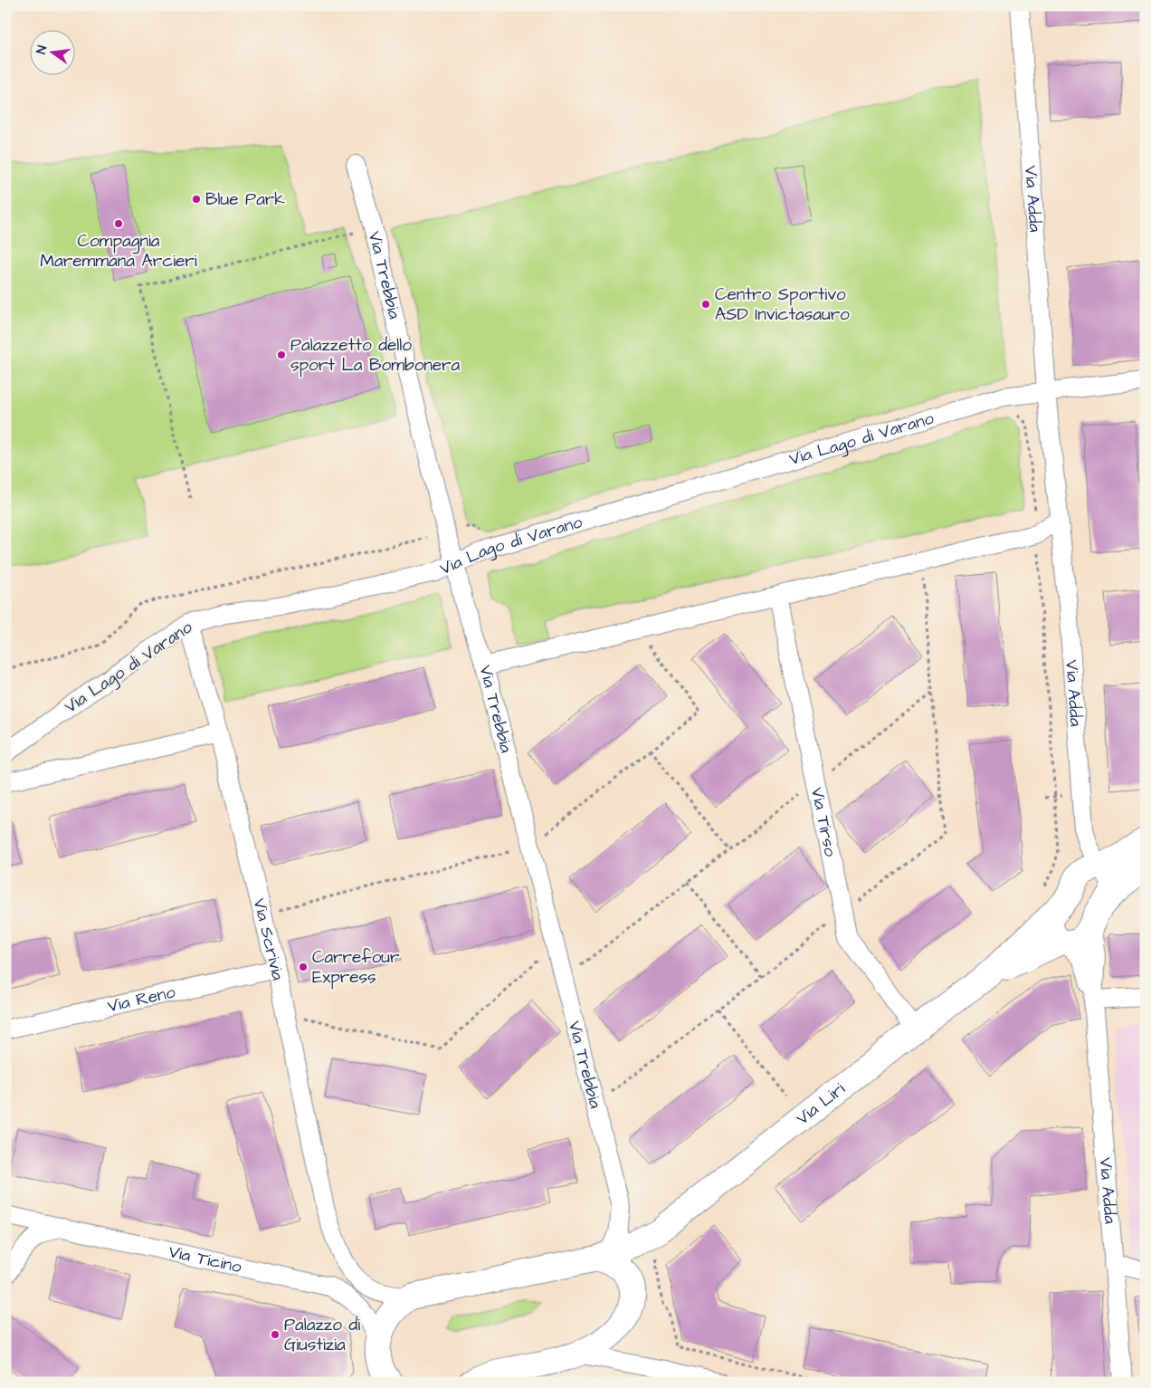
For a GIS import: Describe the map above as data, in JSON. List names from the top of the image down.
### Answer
{
  "streets": {
    "main road": ["Via Liri"],
    "street": [
      "Via Adda",
      "Via Trebbia",
      "Via Lago di Varano",
      "Via Tirso",
      "Via Scrivia",
      "Via Reno",
      "Via Ticino"
    ]
  },
  "crossings": [
    ["Via Adda", "Via Lago di Varano"],
    ["Via Adda", "Via Liri"],
    ["Via Trebbia", "Via Lago di Varano"],
    ["Via Trebbia", "Via Liri"],
    ["Via Lago di Varano", "Via Scrivia"],
    ["Via Tirso", "Via Liri"],
    ["Via Scrivia", "Via Reno"],
    ["Via Scrivia", "Via Liri"]
  ],
  "places": [
    "Blue Park",
    "Compagnia Maremmana Arcieri",
    "Centro Sportivo ASD Invictasauro",
    "Palazzetto dello sport La Bombonera",
    "Carrefour Express",
    "Palazzo di Giustizia"
  ],
  "north": "left"
}
